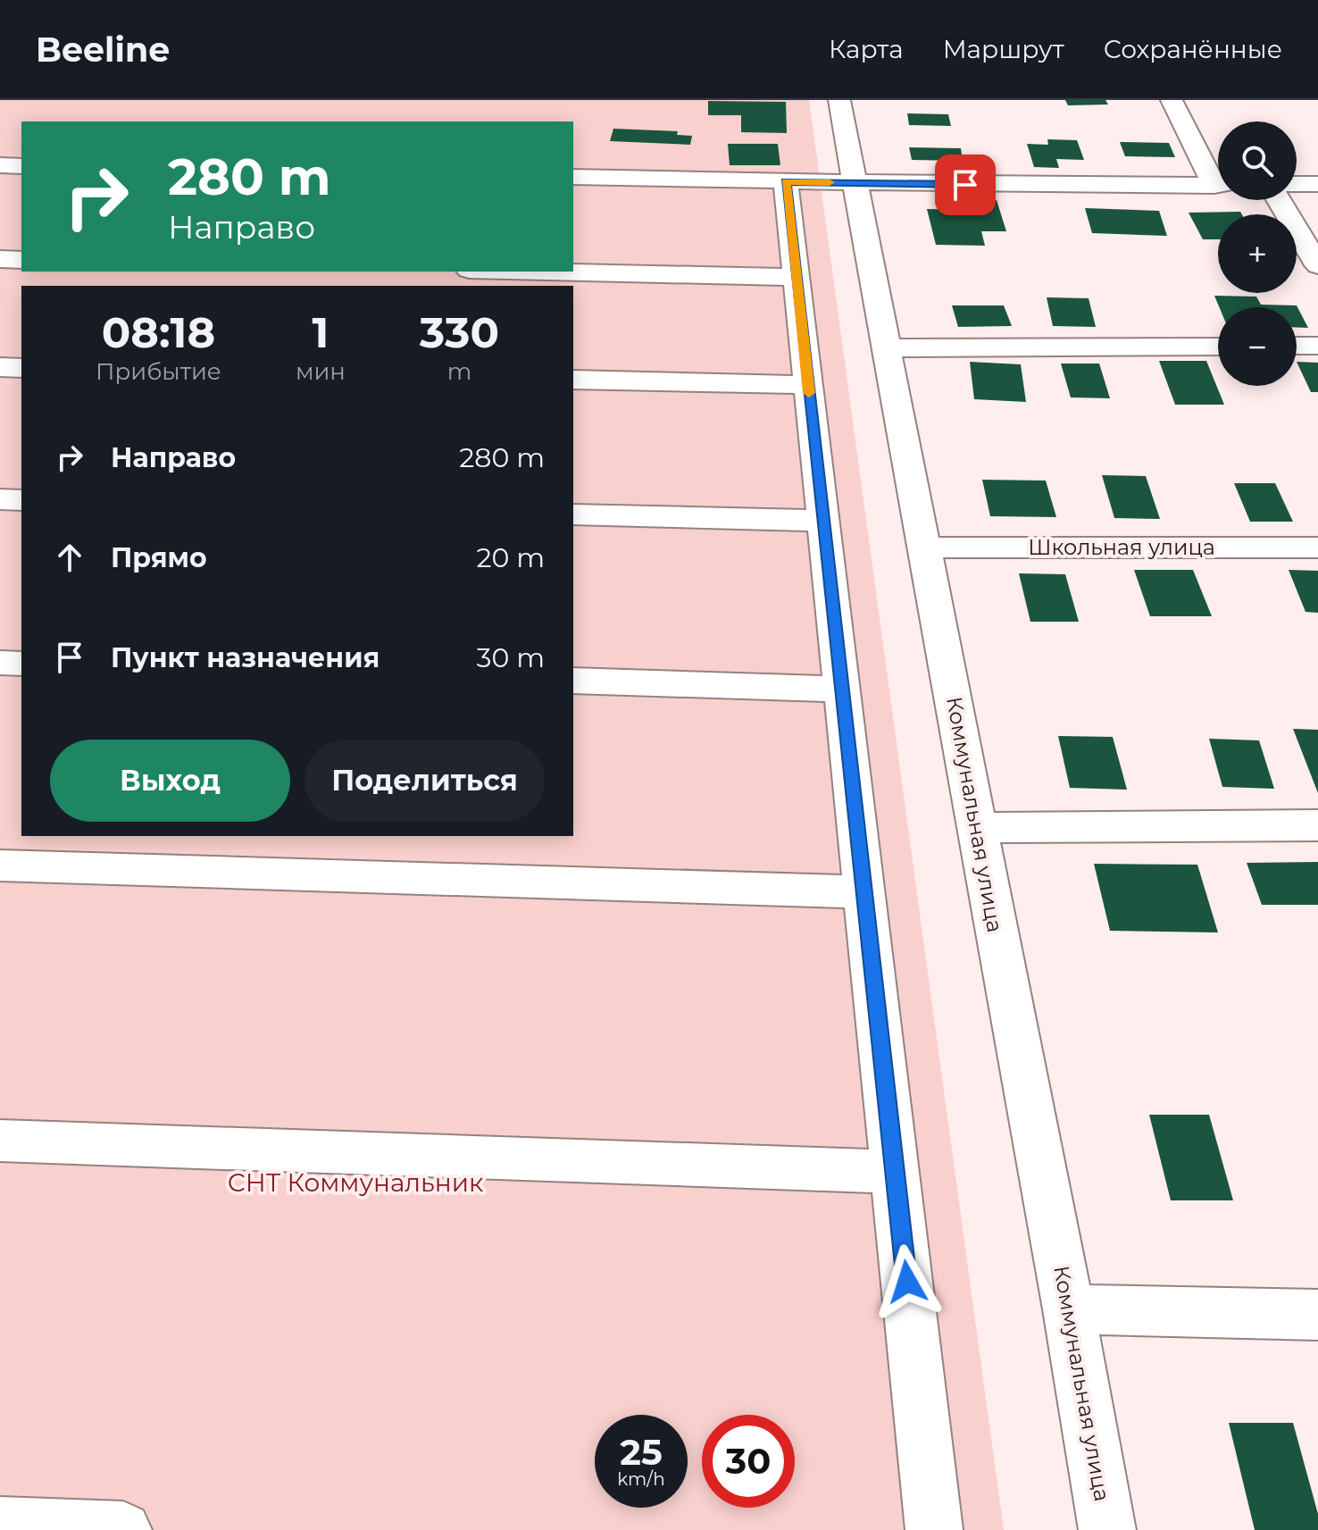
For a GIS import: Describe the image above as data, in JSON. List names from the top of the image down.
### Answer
{
  "streets": {
    "street": ["Школьная улица", "Коммунальная улица"]
  },
  "crossings": [
    ["Школьная улица", "Коммунальная улица"]
  ],
  "parks": ["СНТ Коммунальник"],
  "page": {
    "header": "Beeline",
    "nav": ["Карта", "Маршрут", "Сохранённые"],
    "map_buttons": ["+", "−"],
    "turn": ["280 m", "Направо"],
    "eta": [
      "08:18",
      "Прибытие",
      "1",
      "мин",
      "330",
      "m"
    ],
    "list": [
      {
        "name": "Направо",
        "value": "280 m"
      },
      {
        "name": "Прямо",
        "value": "20 m"
      },
      {
        "name": "Пункт назначения",
        "value": "30 m"
      }
    ],
    "buttons": ["Выход", "Поделиться"],
    "speed": "25 km/h",
    "limit": "30"
  }
}
